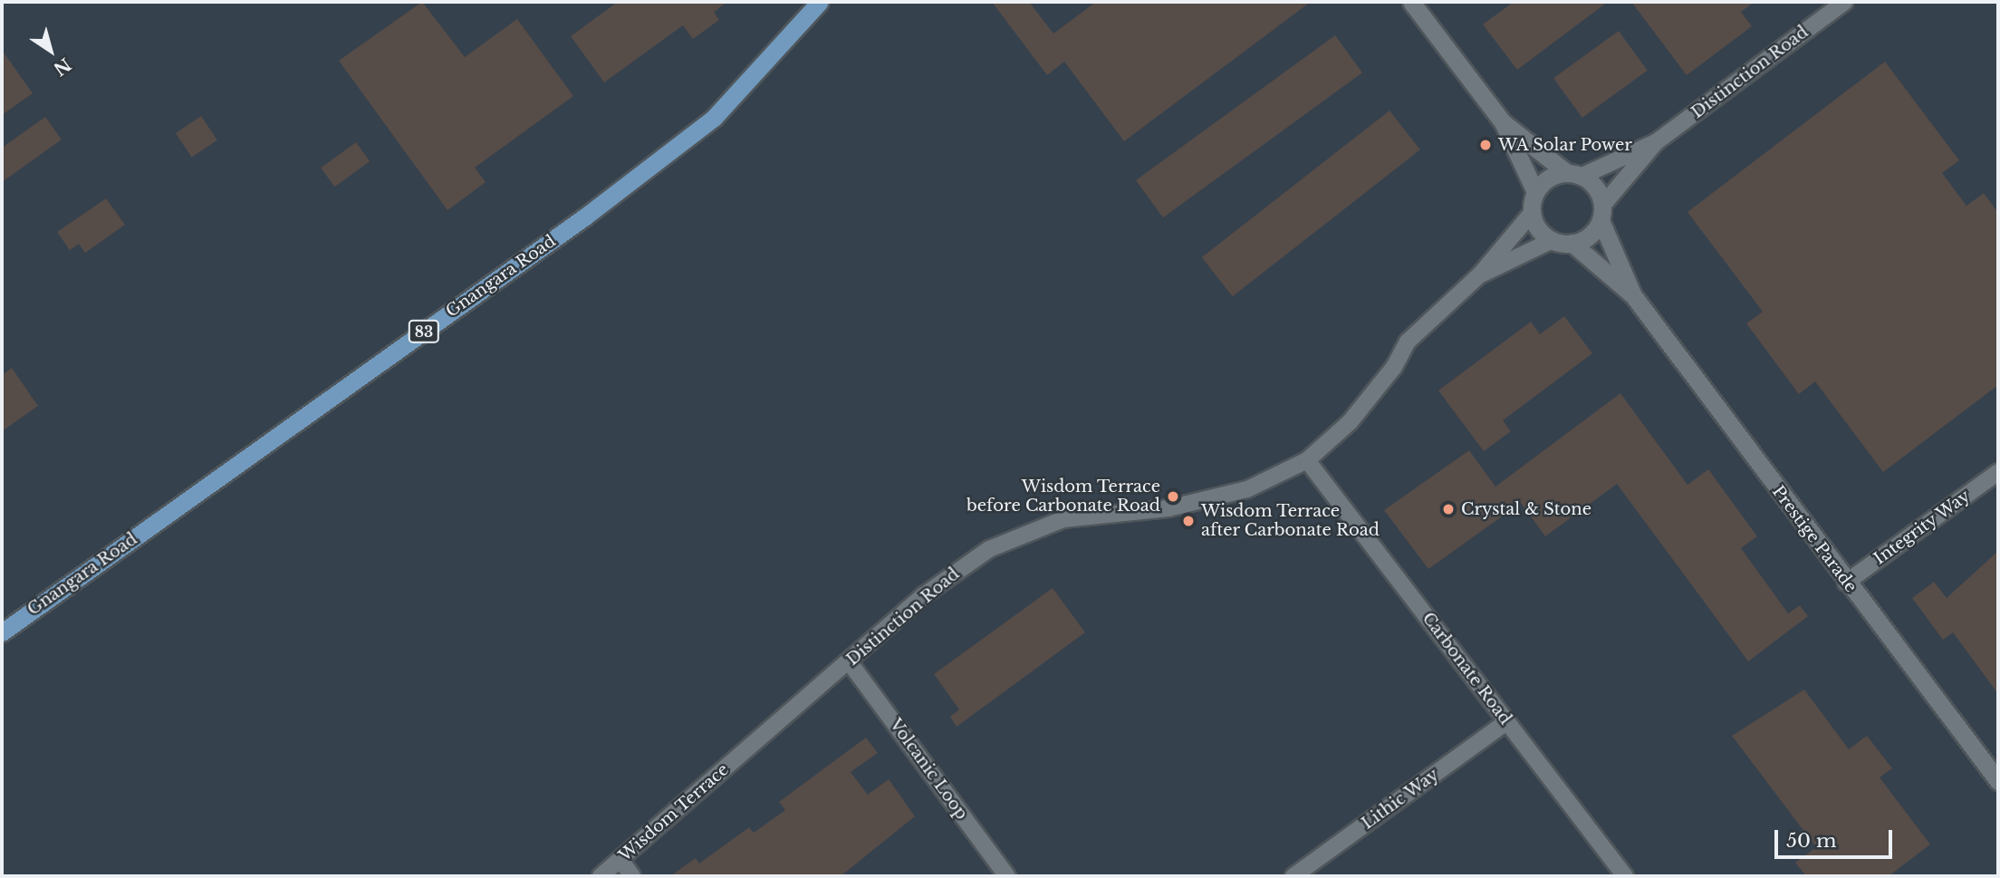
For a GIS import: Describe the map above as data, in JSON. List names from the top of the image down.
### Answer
{
  "streets": {
    "main road": ["Gnangara Road", "83"],
    "street": [
      "Distinction Road",
      "Integrity Way",
      "Prestige Parade",
      "Carbonate Road",
      "Volcanic Loop",
      "Lithic Way",
      "Wisdom Terrace"
    ]
  },
  "crossings": [
    ["Distinction Road", "Prestige Parade"],
    ["Distinction Road", "Carbonate Road"],
    ["Distinction Road", "Volcanic Loop"],
    ["Distinction Road", "Wisdom Terrace"],
    ["Integrity Way", "Prestige Parade"],
    ["Carbonate Road", "Lithic Way"]
  ],
  "places": [
    "WA Solar Power",
    "Wisdom Terrace before Carbonate Road",
    "Crystal & Stone",
    "Wisdom Terrace after Carbonate Road"
  ],
  "scale_bar": "50 m",
  "north": "bottom right"
}
